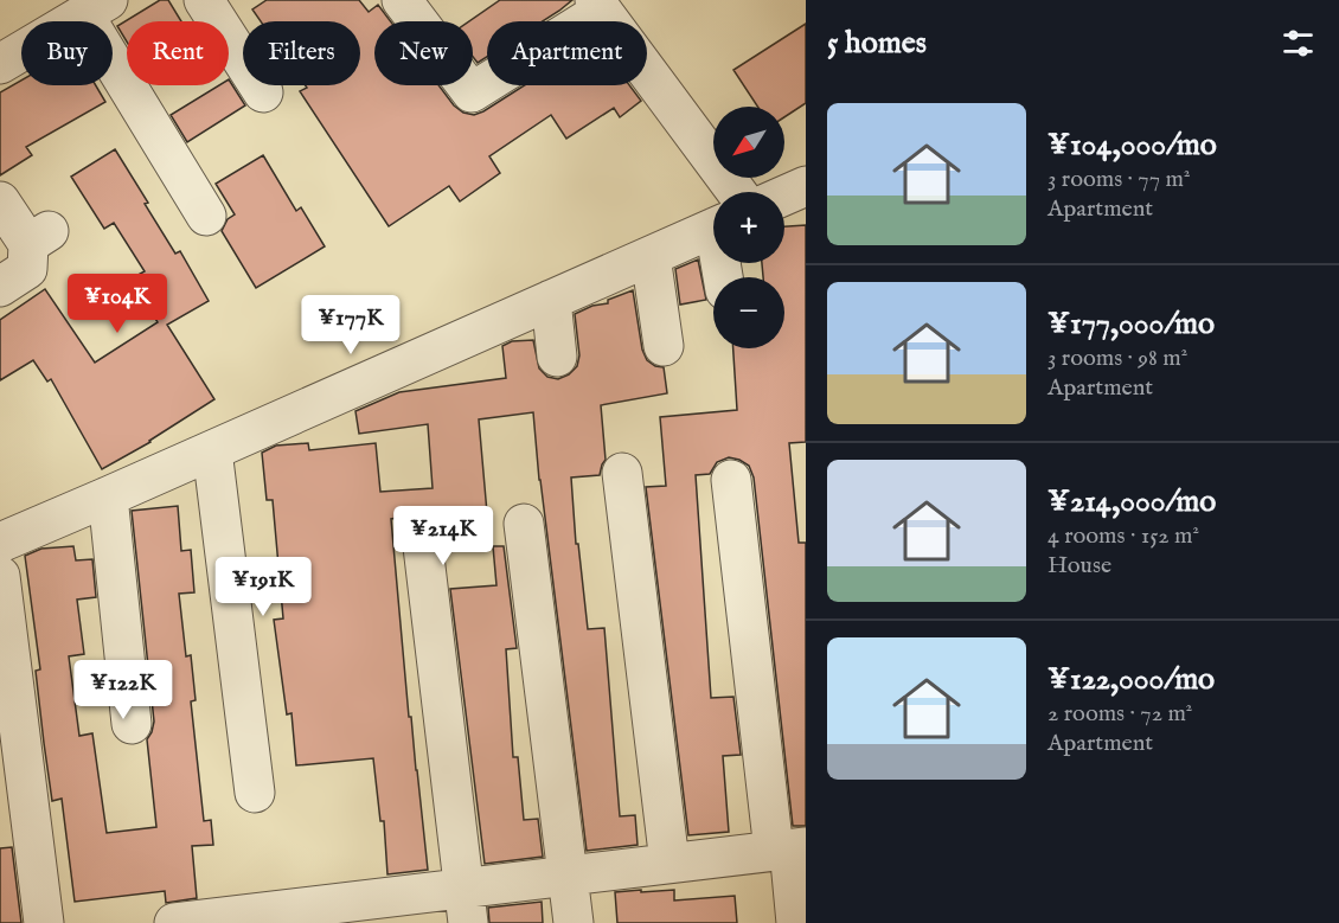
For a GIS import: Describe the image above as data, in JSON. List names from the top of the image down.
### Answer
{
  "north": "bottom left",
  "page": {
    "heading": "5 homes",
    "chip": [
      "Buy",
      "Rent",
      "Filters",
      "New",
      "Apartment"
    ],
    "list": [
      {
        "name": "¥104,000/mo",
        "note": "3 rooms · 77 m² · Apartment"
      },
      {
        "name": "¥177,000/mo",
        "note": "3 rooms · 98 m² · Apartment"
      },
      {
        "name": "¥214,000/mo",
        "note": "4 rooms · 152 m² · House"
      },
      {
        "name": "¥122,000/mo",
        "note": "2 rooms · 72 m² · Apartment"
      }
    ],
    "map_buttons": ["+", "−"],
    "price": [
      "¥104K",
      "¥177K",
      "¥214K",
      "¥191K",
      "¥122K"
    ]
  }
}
